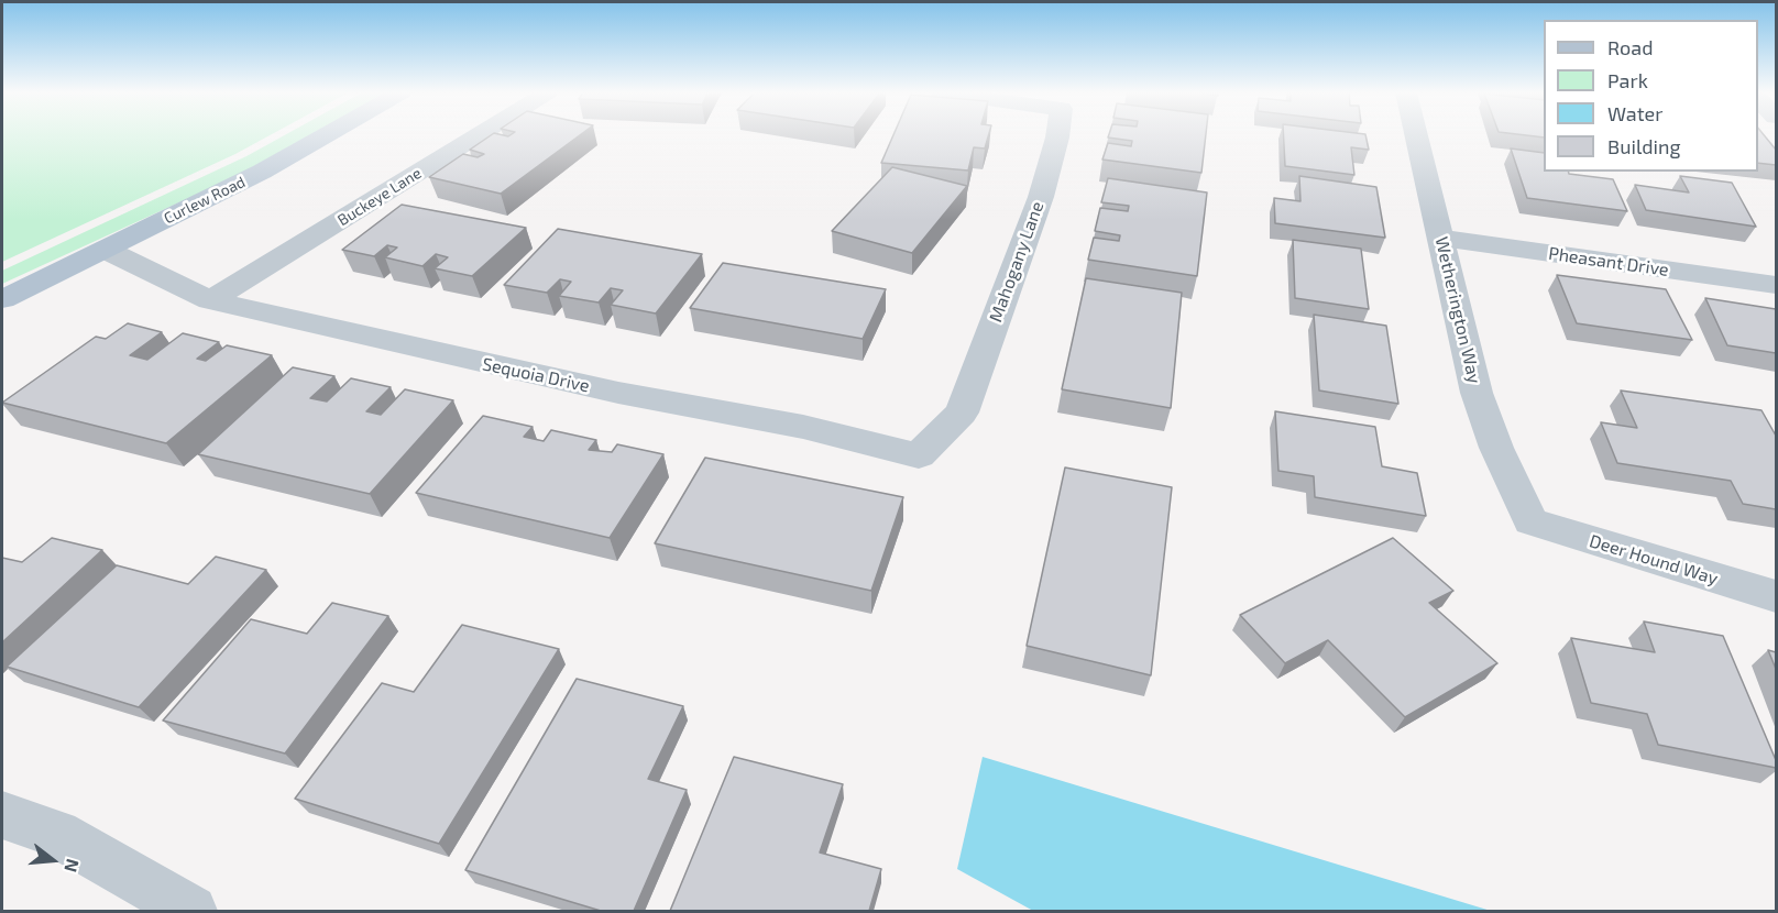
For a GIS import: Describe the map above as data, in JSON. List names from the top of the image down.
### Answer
{
  "streets": {
    "main road": ["Curlew Road"],
    "street": [
      "Buckeye Lane",
      "Mahogany Lane",
      "Pheasant Drive",
      "Wetherington Way",
      "Sequoia Drive",
      "Deer Hound Way"
    ]
  },
  "crossings": [
    ["Buckeye Lane", "Sequoia Drive"],
    ["Curlew Road", "Sequoia Drive"],
    ["Mahogany Lane", "Sequoia Drive"],
    ["Pheasant Drive", "Wetherington Way"],
    ["Wetherington Way", "Deer Hound Way"]
  ],
  "legend": [
    "Road",
    "Park",
    "Water",
    "Building"
  ],
  "north": "right"
}
